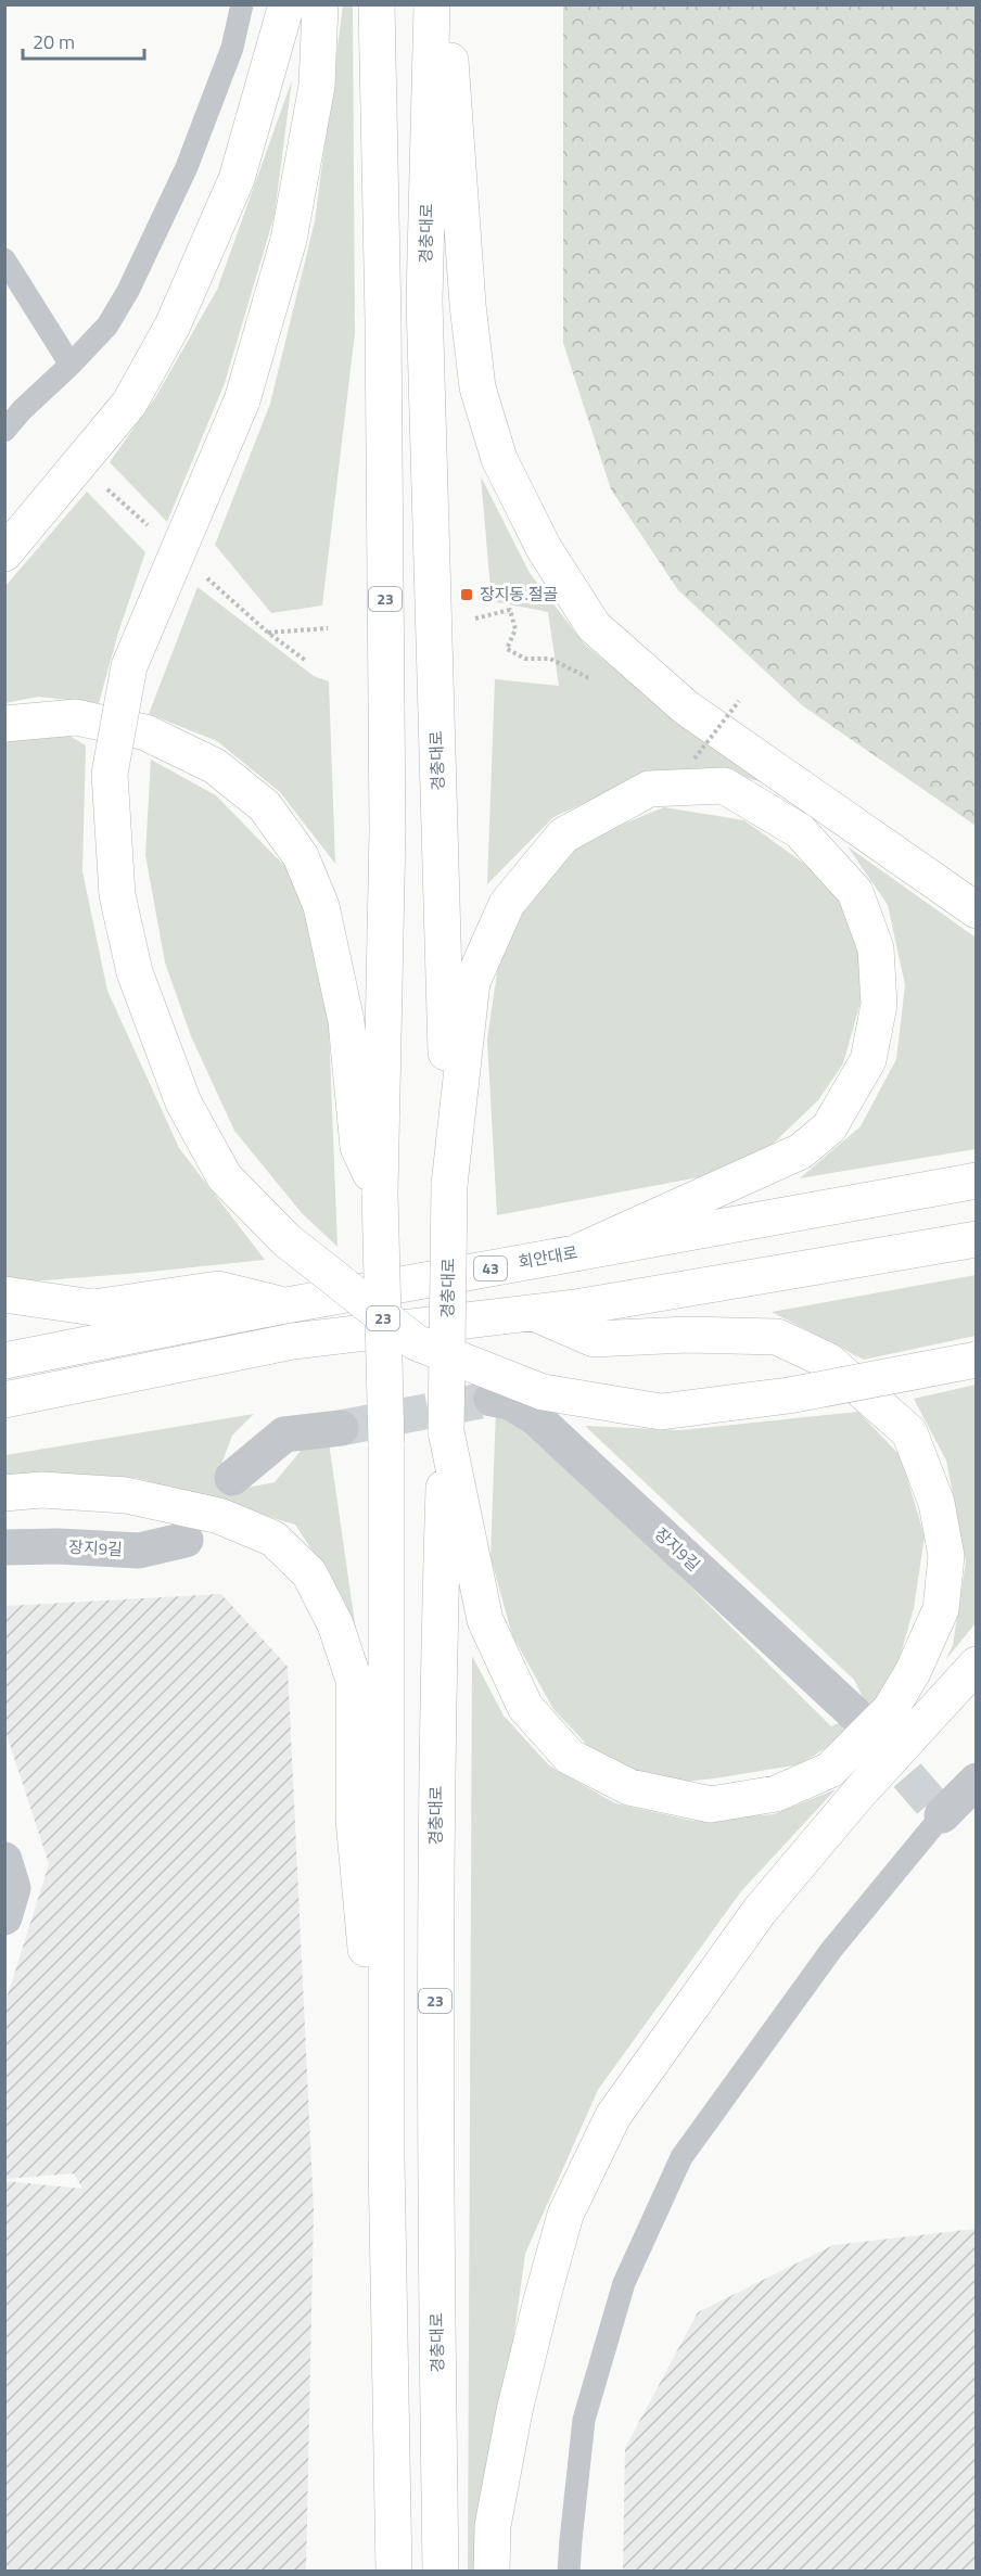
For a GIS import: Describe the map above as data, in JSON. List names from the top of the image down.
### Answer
{
  "streets": {
    "main road": [
      "경충대로",
      "23",
      "회안대로",
      "43"
    ],
    "street": ["장지9길"]
  },
  "places": {
    "transit": ["장지동.절골"]
  },
  "scale_bar": "20 m"
}
